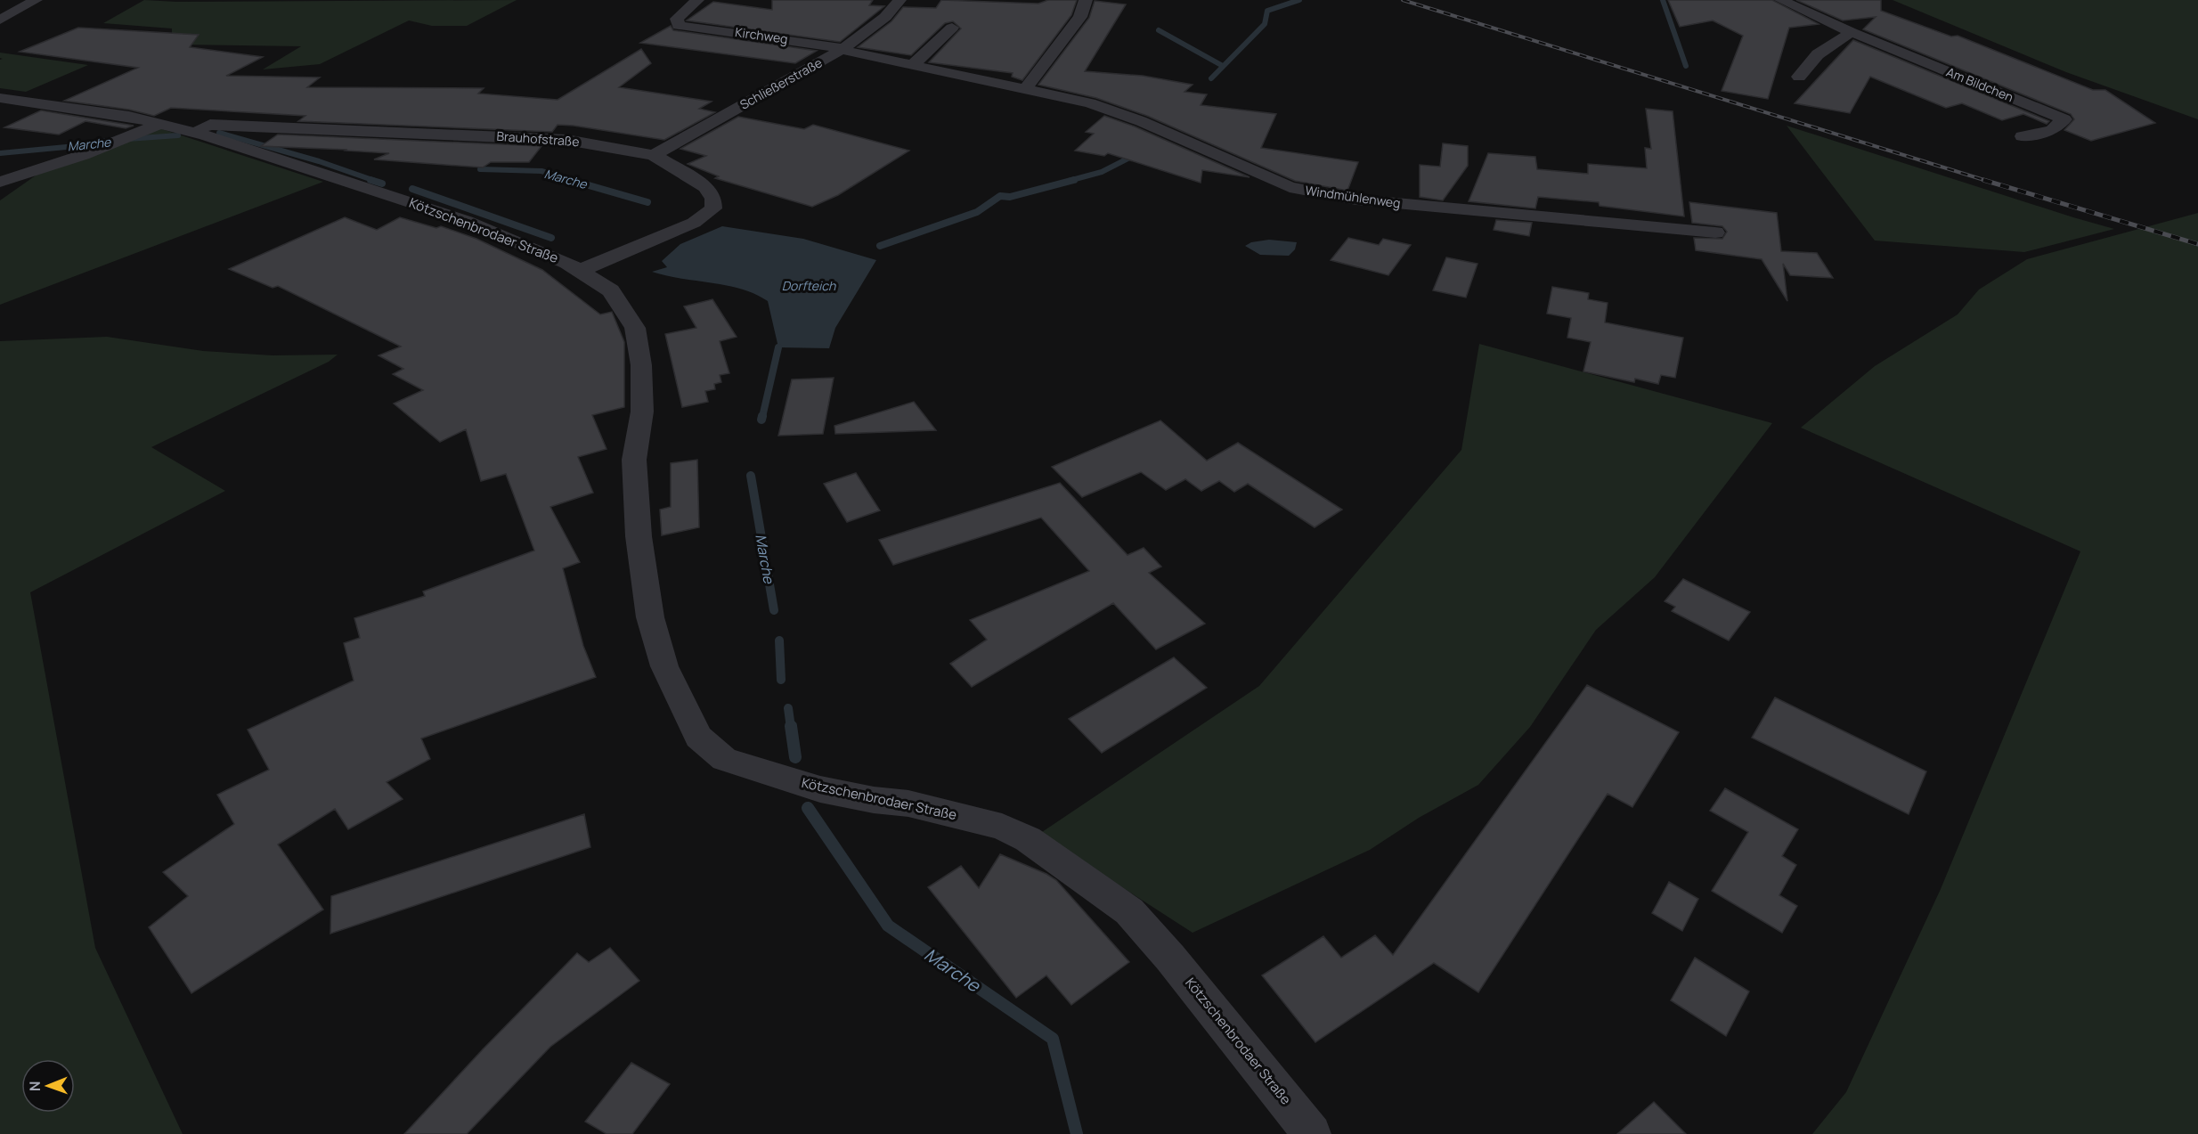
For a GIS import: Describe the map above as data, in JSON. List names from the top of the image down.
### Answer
{
  "streets": {
    "street": [
      "Kirchweg",
      "Schließerstraße",
      "Am Bildchen",
      "Brauhofstraße",
      "Windmühlenweg",
      "Kötzschenbrodaer Straße"
    ]
  },
  "crossings": [
    ["Kirchweg", "Schließerstraße"],
    ["Kirchweg", "Windmühlenweg"],
    ["Schließerstraße", "Brauhofstraße"],
    ["Schließerstraße", "Windmühlenweg"],
    ["Brauhofstraße", "Kötzschenbrodaer Straße"]
  ],
  "water": ["Marche", "Dorfteich"],
  "north": "left"
}
